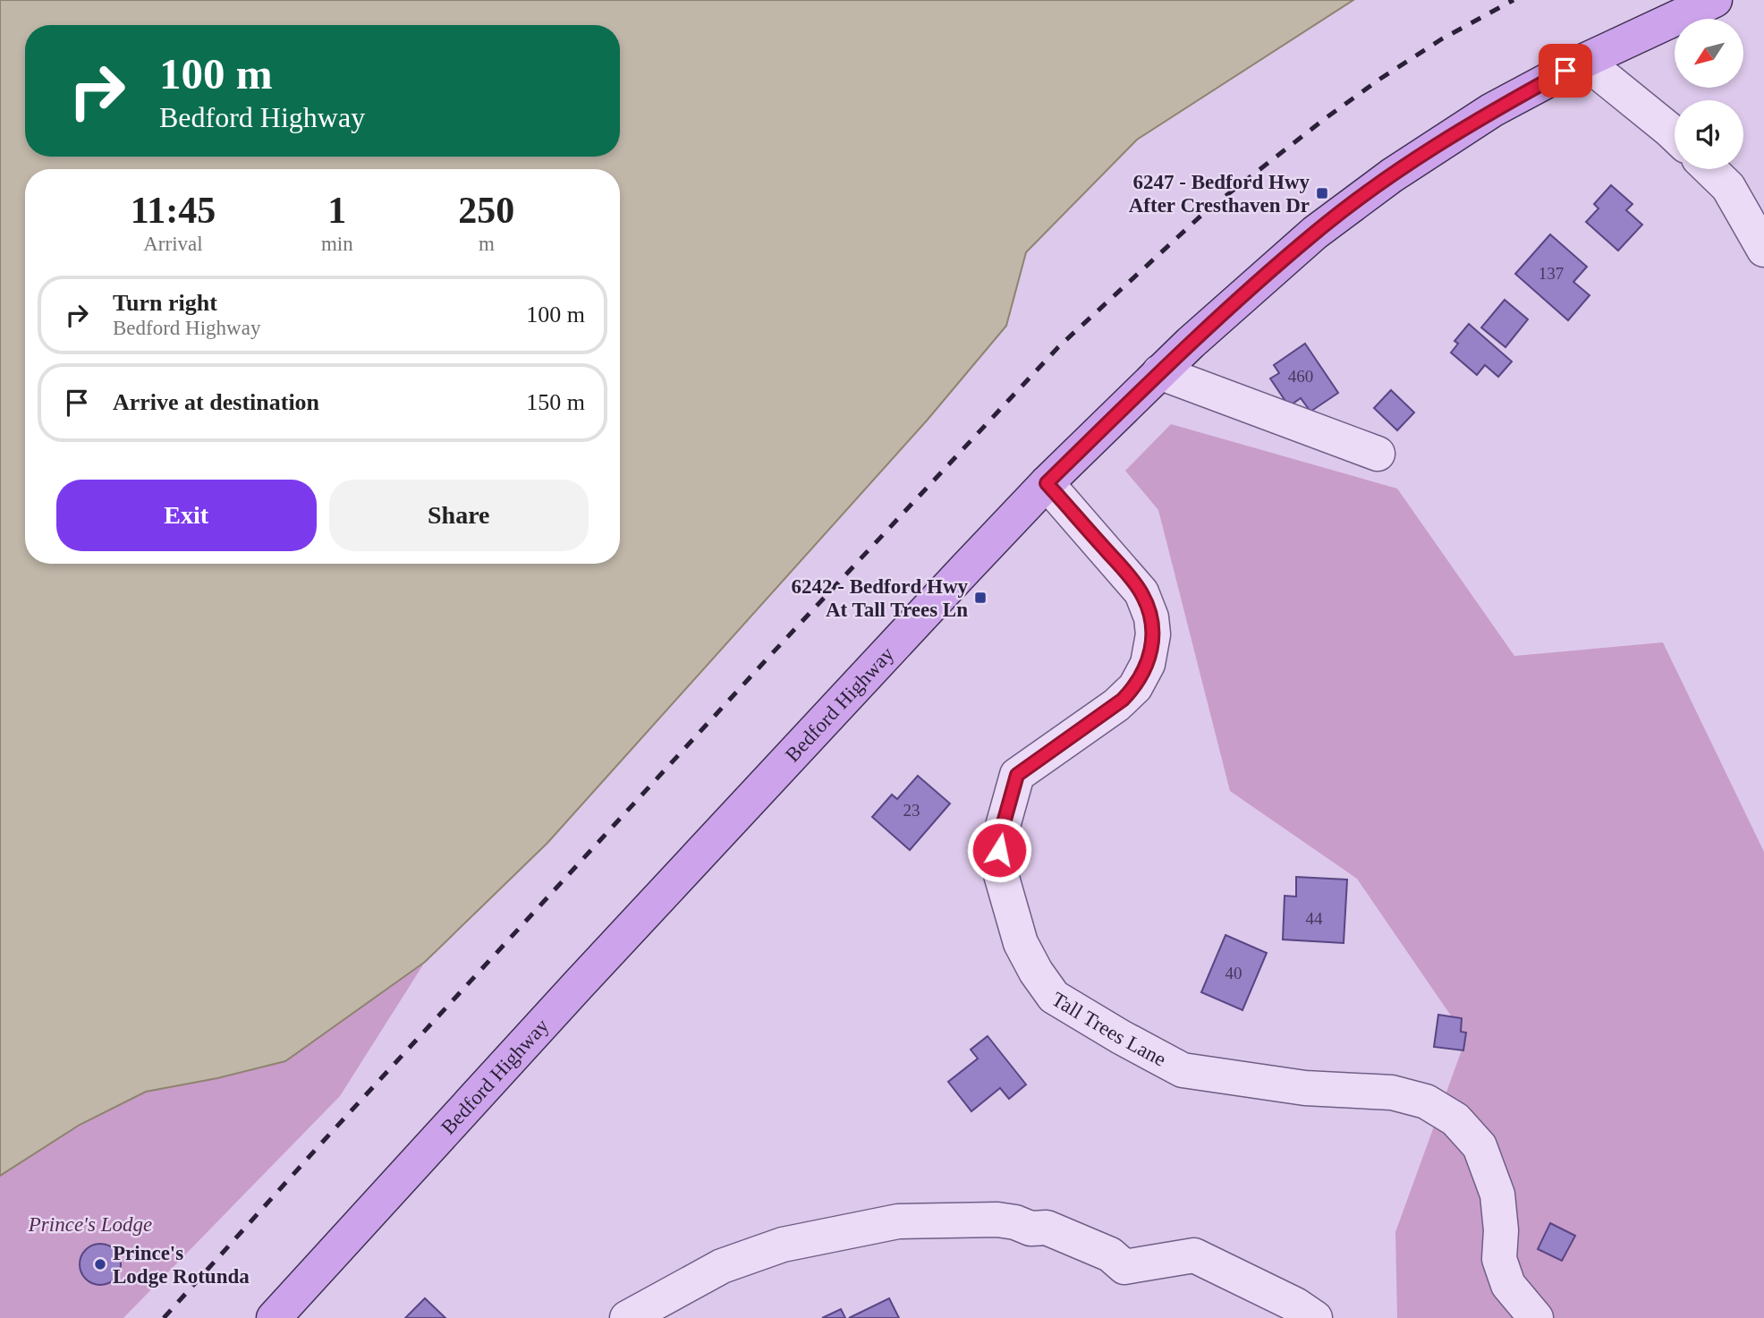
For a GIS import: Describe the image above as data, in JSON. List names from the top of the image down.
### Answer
{
  "streets": {
    "main road": ["Bedford Highway"],
    "street": ["Tall Trees Lane"]
  },
  "crossings": [
    ["Bedford Highway", "Tall Trees Lane"]
  ],
  "parks": ["Prince's Lodge"],
  "places": {
    "transit": ["6247 - Bedford Hwy After Cresthaven Dr", "6242 - Bedford Hwy At Tall Trees Ln"],
    "other": ["Prince's Lodge Rotunda"]
  },
  "house_numbers": [
    "137",
    "460",
    "23",
    "44",
    "40"
  ],
  "north": "bottom left",
  "page": {
    "turn": ["100 m", "Bedford Highway"],
    "eta": [
      "11:45",
      "Arrival",
      "1",
      "min",
      "250",
      "m"
    ],
    "list": [
      {
        "name": "Turn right",
        "note": "Bedford Highway",
        "value": "100 m"
      },
      {
        "name": "Arrive at destination",
        "value": "150 m"
      }
    ],
    "buttons": ["Exit", "Share"]
  }
}
